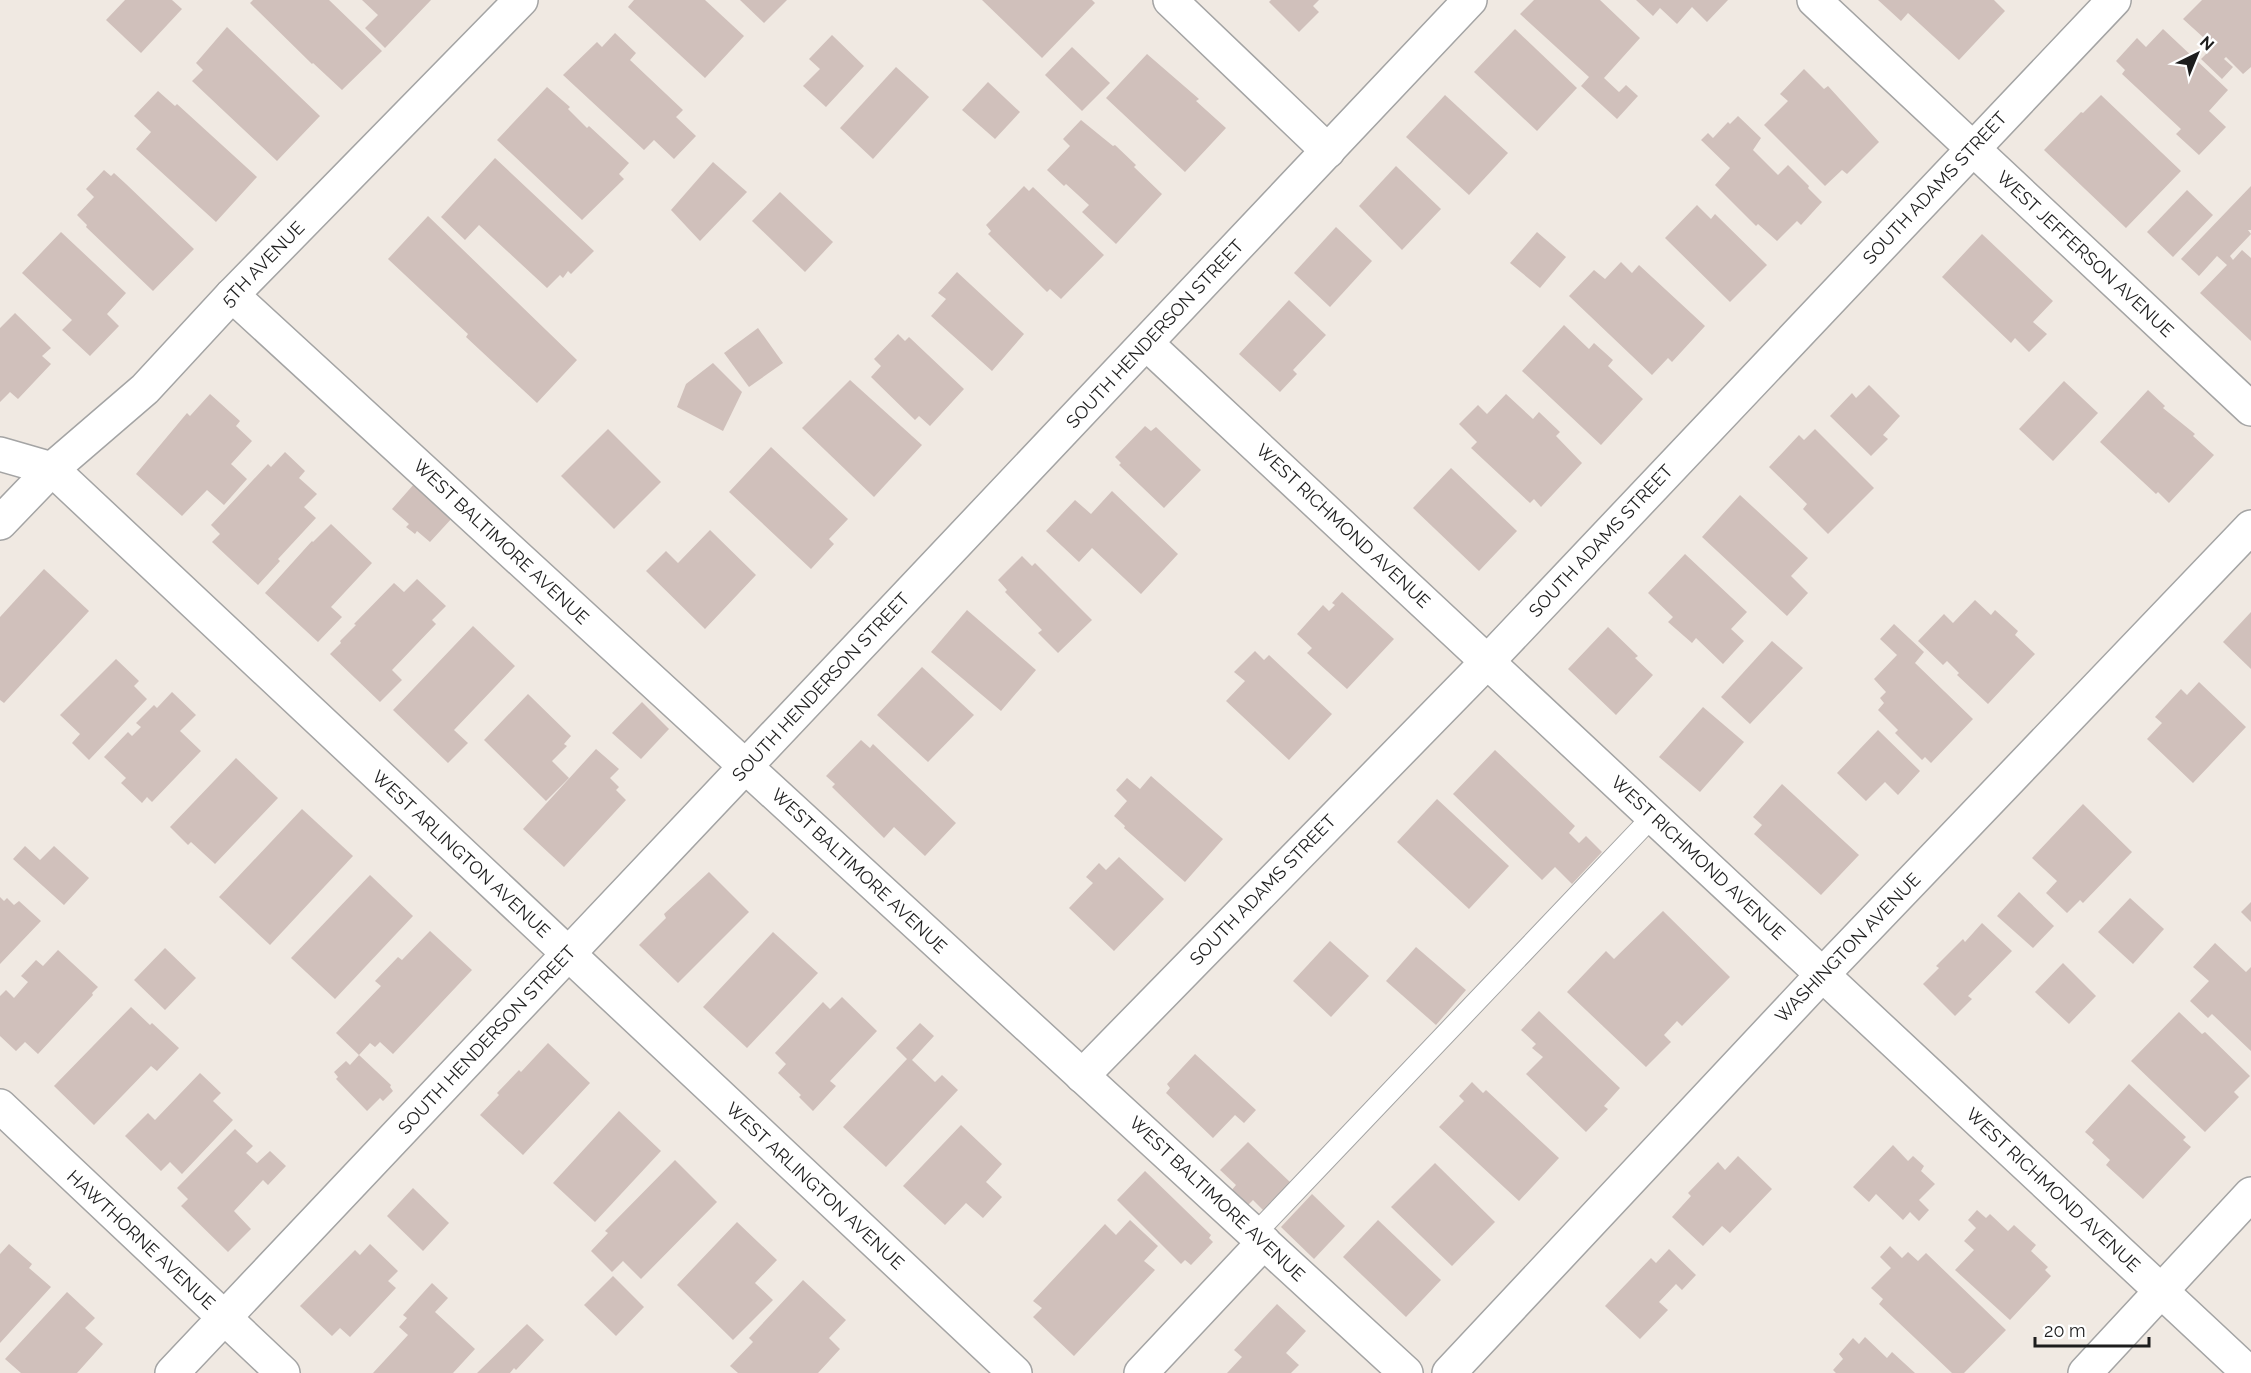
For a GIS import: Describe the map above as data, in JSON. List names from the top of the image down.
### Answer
{
  "streets": {
    "street": [
      "SOUTH ADAMS STREET",
      "WEST JEFFERSON AVENUE",
      "5TH AVENUE",
      "SOUTH HENDERSON STREET",
      "WEST RICHMOND AVENUE",
      "WEST BALTIMORE AVENUE",
      "WEST ARLINGTON AVENUE",
      "WASHINGTON AVENUE",
      "HAWTHORNE AVENUE"
    ]
  },
  "crossings": [
    ["SOUTH ADAMS STREET", "WEST JEFFERSON AVENUE"],
    ["SOUTH ADAMS STREET", "WEST RICHMOND AVENUE"],
    ["SOUTH ADAMS STREET", "WEST BALTIMORE AVENUE"],
    ["5TH AVENUE", "WEST BALTIMORE AVENUE"],
    ["5TH AVENUE", "WEST ARLINGTON AVENUE"],
    ["SOUTH HENDERSON STREET", "WEST RICHMOND AVENUE"],
    ["SOUTH HENDERSON STREET", "WEST BALTIMORE AVENUE"],
    ["SOUTH HENDERSON STREET", "WEST ARLINGTON AVENUE"],
    ["SOUTH HENDERSON STREET", "HAWTHORNE AVENUE"],
    ["WEST RICHMOND AVENUE", "WASHINGTON AVENUE"]
  ],
  "scale_bar": "20 m",
  "north": "top right"
}
